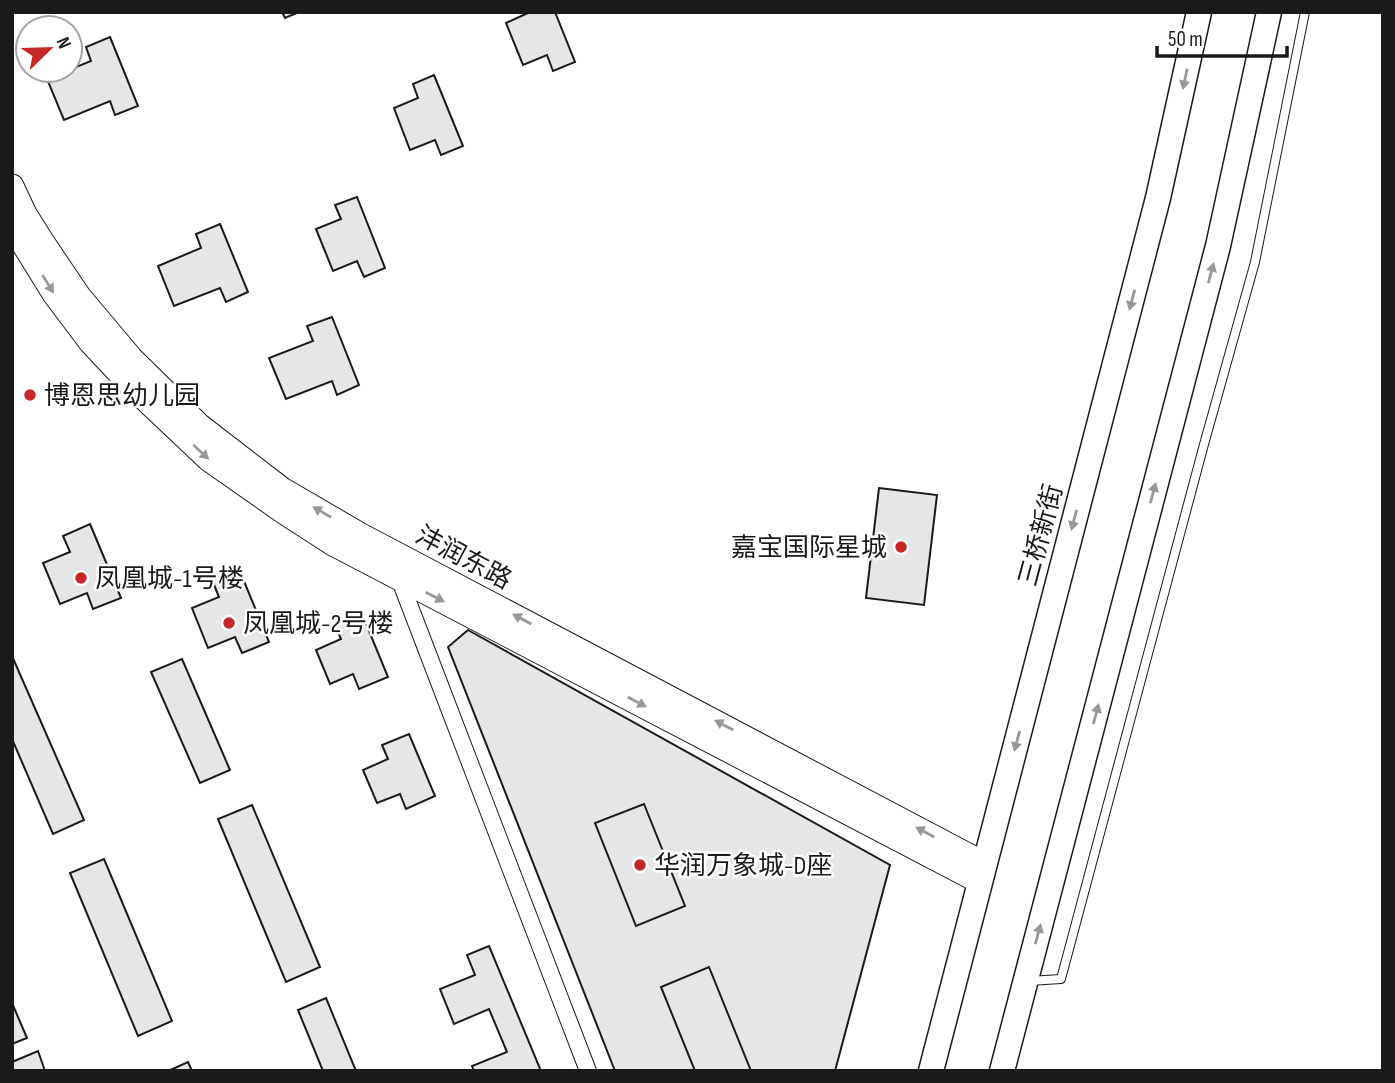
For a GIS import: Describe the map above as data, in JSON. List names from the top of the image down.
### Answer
{
  "streets": {
    "main road": ["三桥新街"],
    "street": ["沣润东路"]
  },
  "crossings": [
    ["三桥新街", "沣润东路"]
  ],
  "places": [
    "博恩思幼儿园",
    "嘉宝国际星城",
    "凤凰城-1号楼",
    "凤凰城-2号楼",
    "华润万象城-D座"
  ],
  "scale_bar": "50 m",
  "north": "top right"
}
